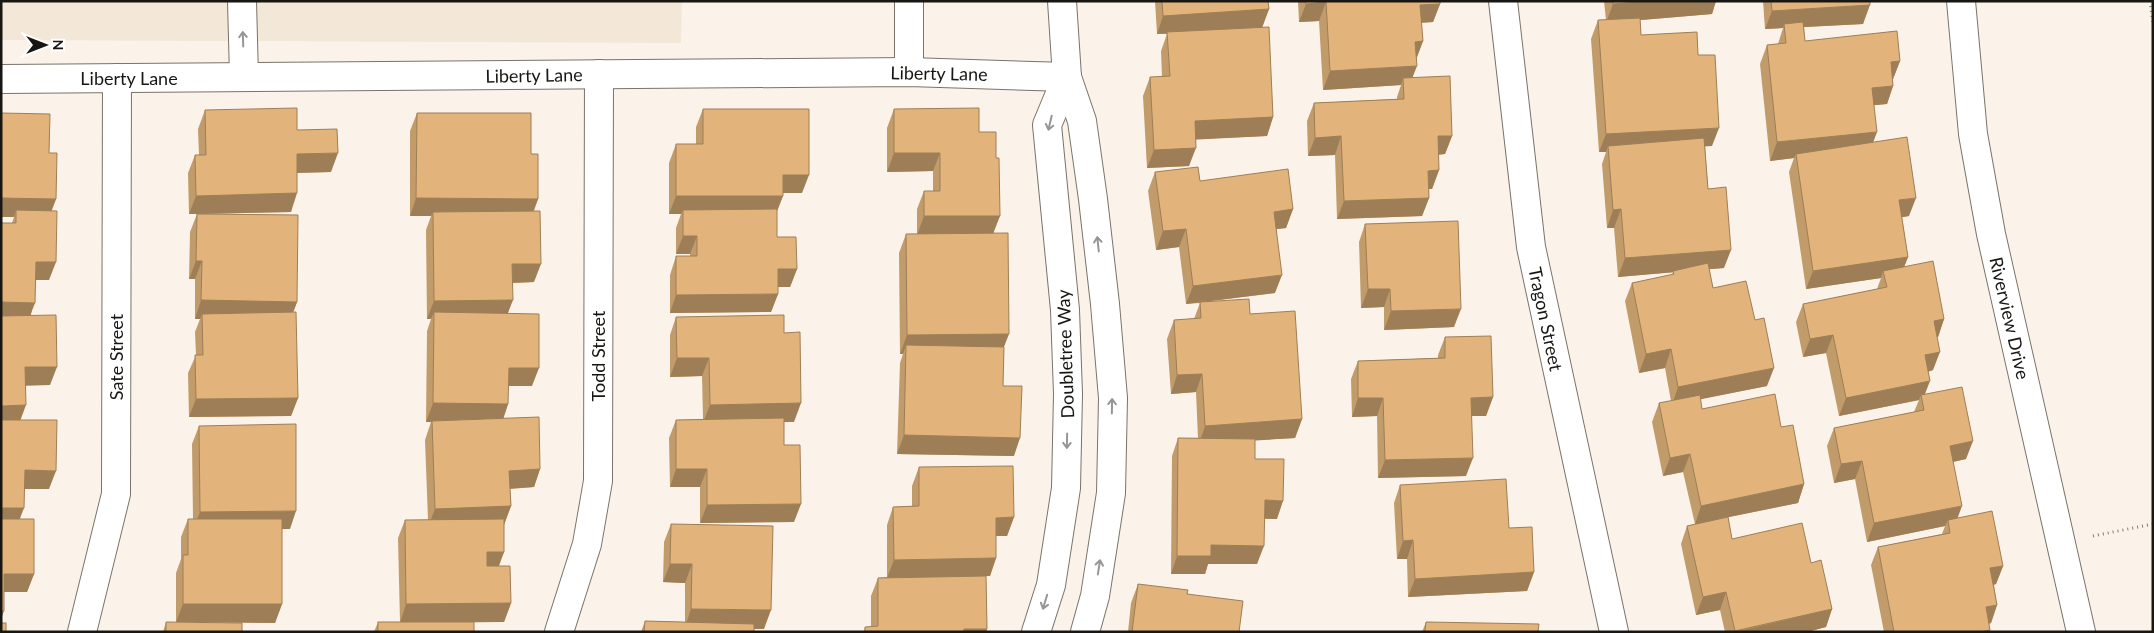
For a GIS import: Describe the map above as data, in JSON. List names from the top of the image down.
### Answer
{
  "streets": {
    "street": [
      "Liberty Lane",
      "Riverview Drive",
      "Tragon Street",
      "Doubletree Way",
      "Todd Street",
      "Sate Street"
    ]
  },
  "crossings": [
    ["Liberty Lane", "Doubletree Way"],
    ["Liberty Lane", "Todd Street"],
    ["Liberty Lane", "Sate Street"]
  ],
  "north": "right"
}
